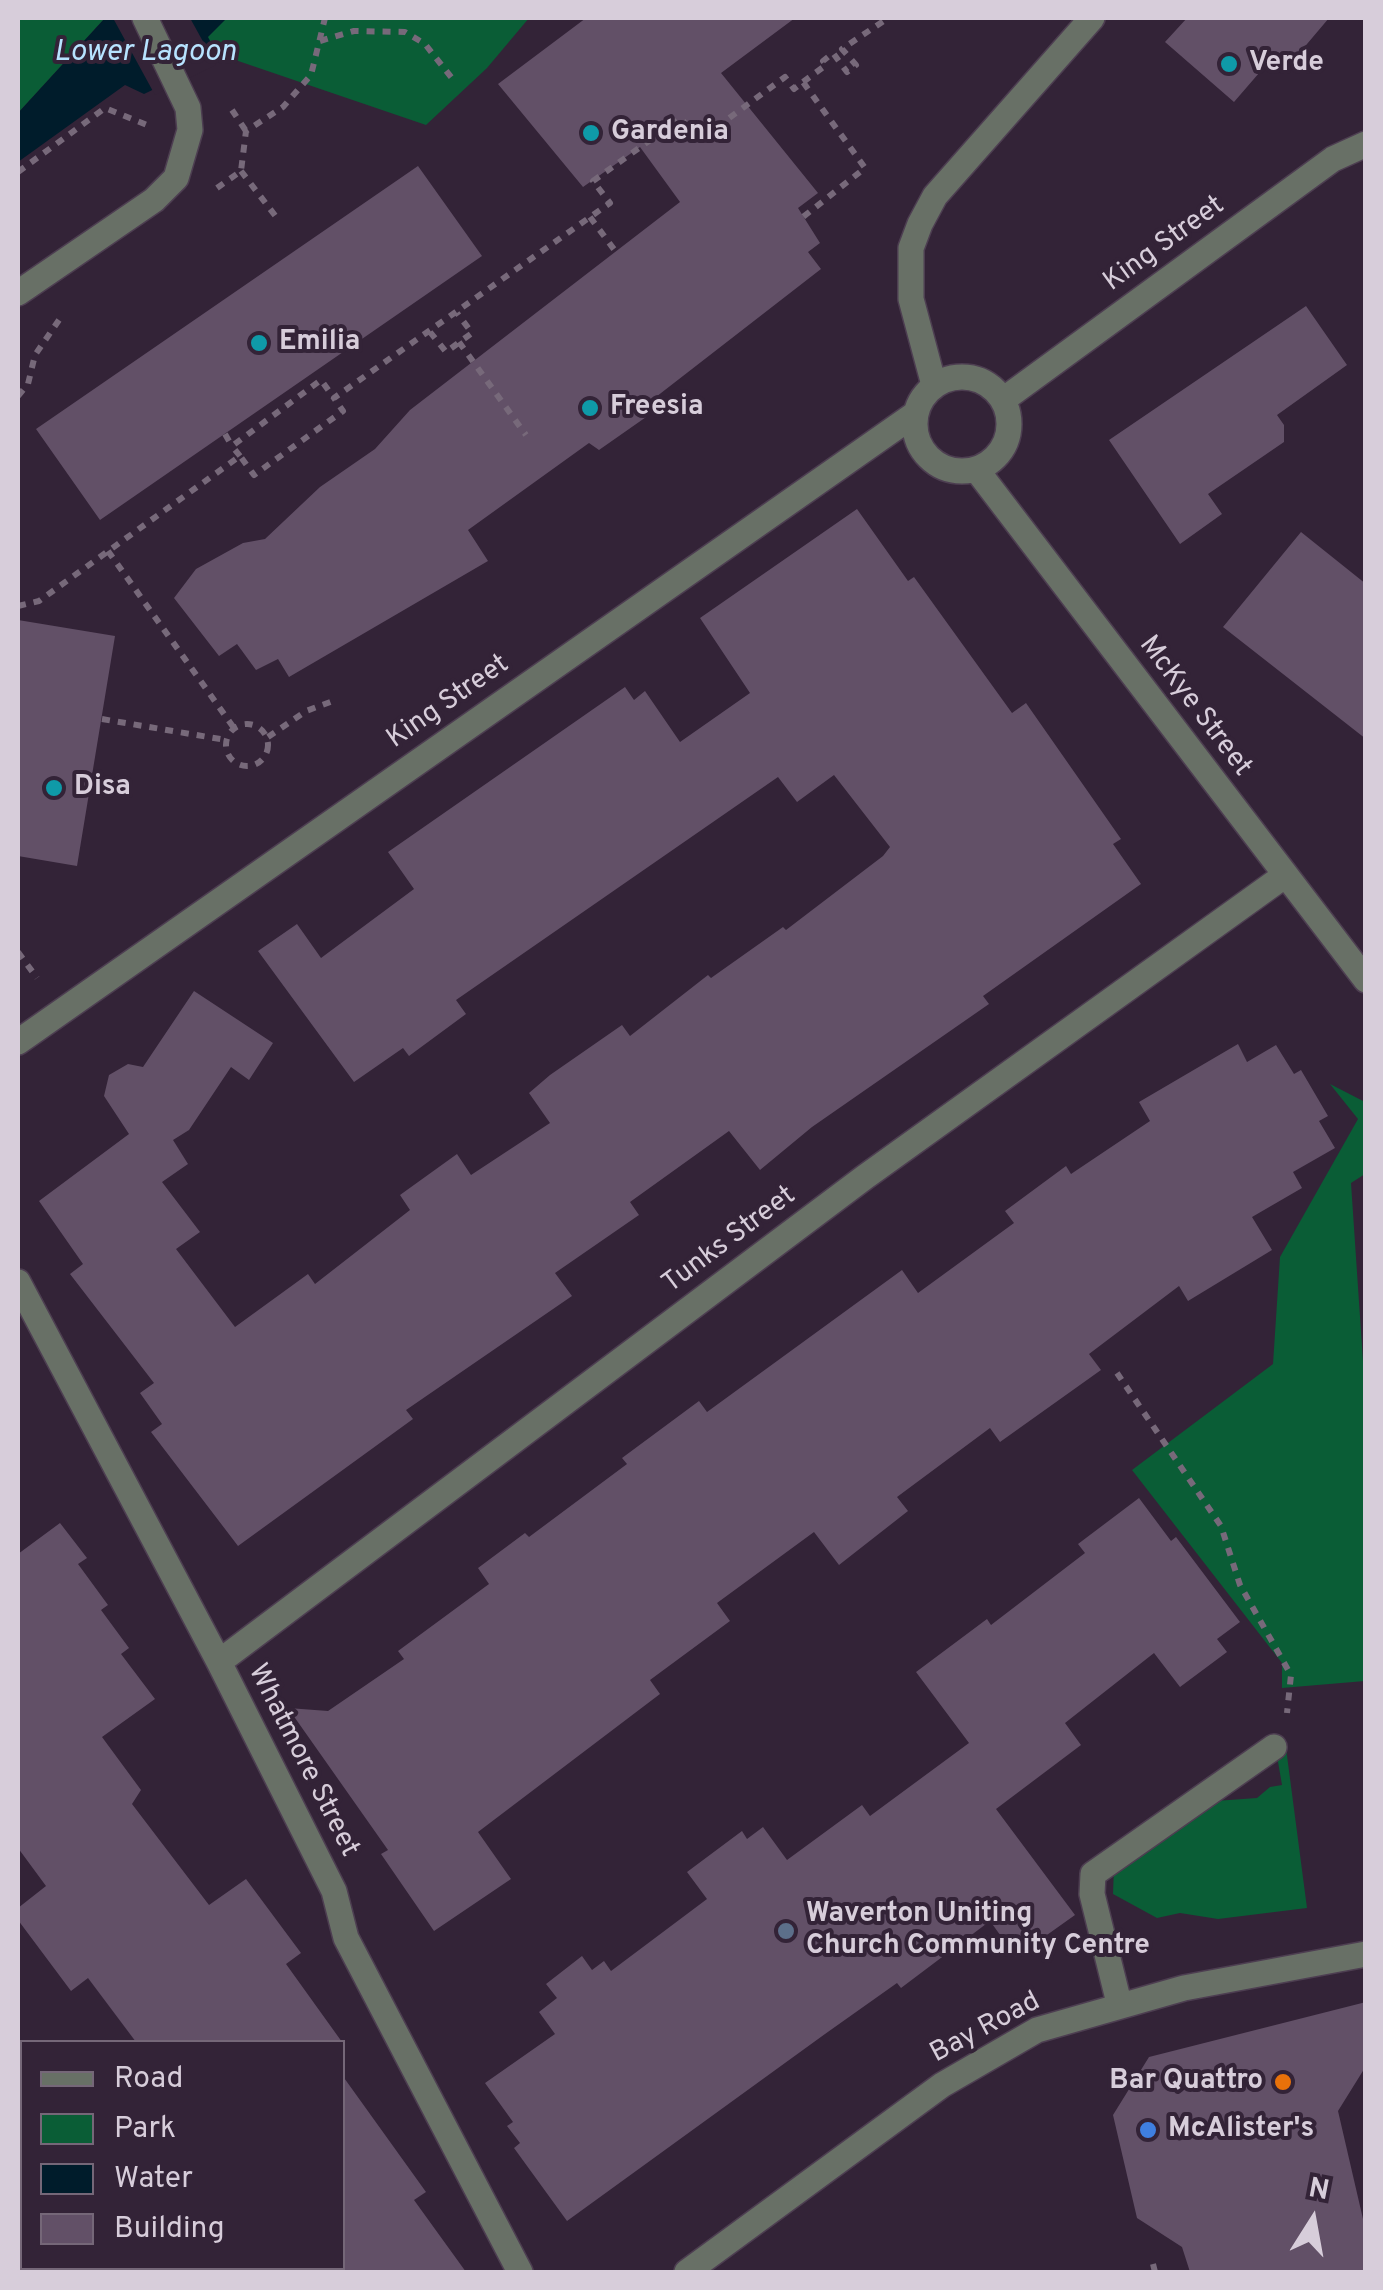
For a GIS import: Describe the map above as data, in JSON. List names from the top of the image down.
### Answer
{
  "streets": {
    "street": [
      "King Street",
      "McKye Street",
      "Tunks Street",
      "Whatmore Street",
      "Bay Road"
    ]
  },
  "crossings": [
    ["King Street", "McKye Street"],
    ["McKye Street", "Tunks Street"],
    ["Tunks Street", "Whatmore Street"]
  ],
  "water": ["Lower Lagoon"],
  "places": [
    "Verde",
    "Gardenia",
    "Emilia",
    "Freesia",
    "Disa",
    "Waverton Uniting Church Community Centre",
    "Bar Quattro",
    "McAlister's"
  ],
  "legend": [
    "Road",
    "Park",
    "Water",
    "Building"
  ],
  "north": "top"
}
